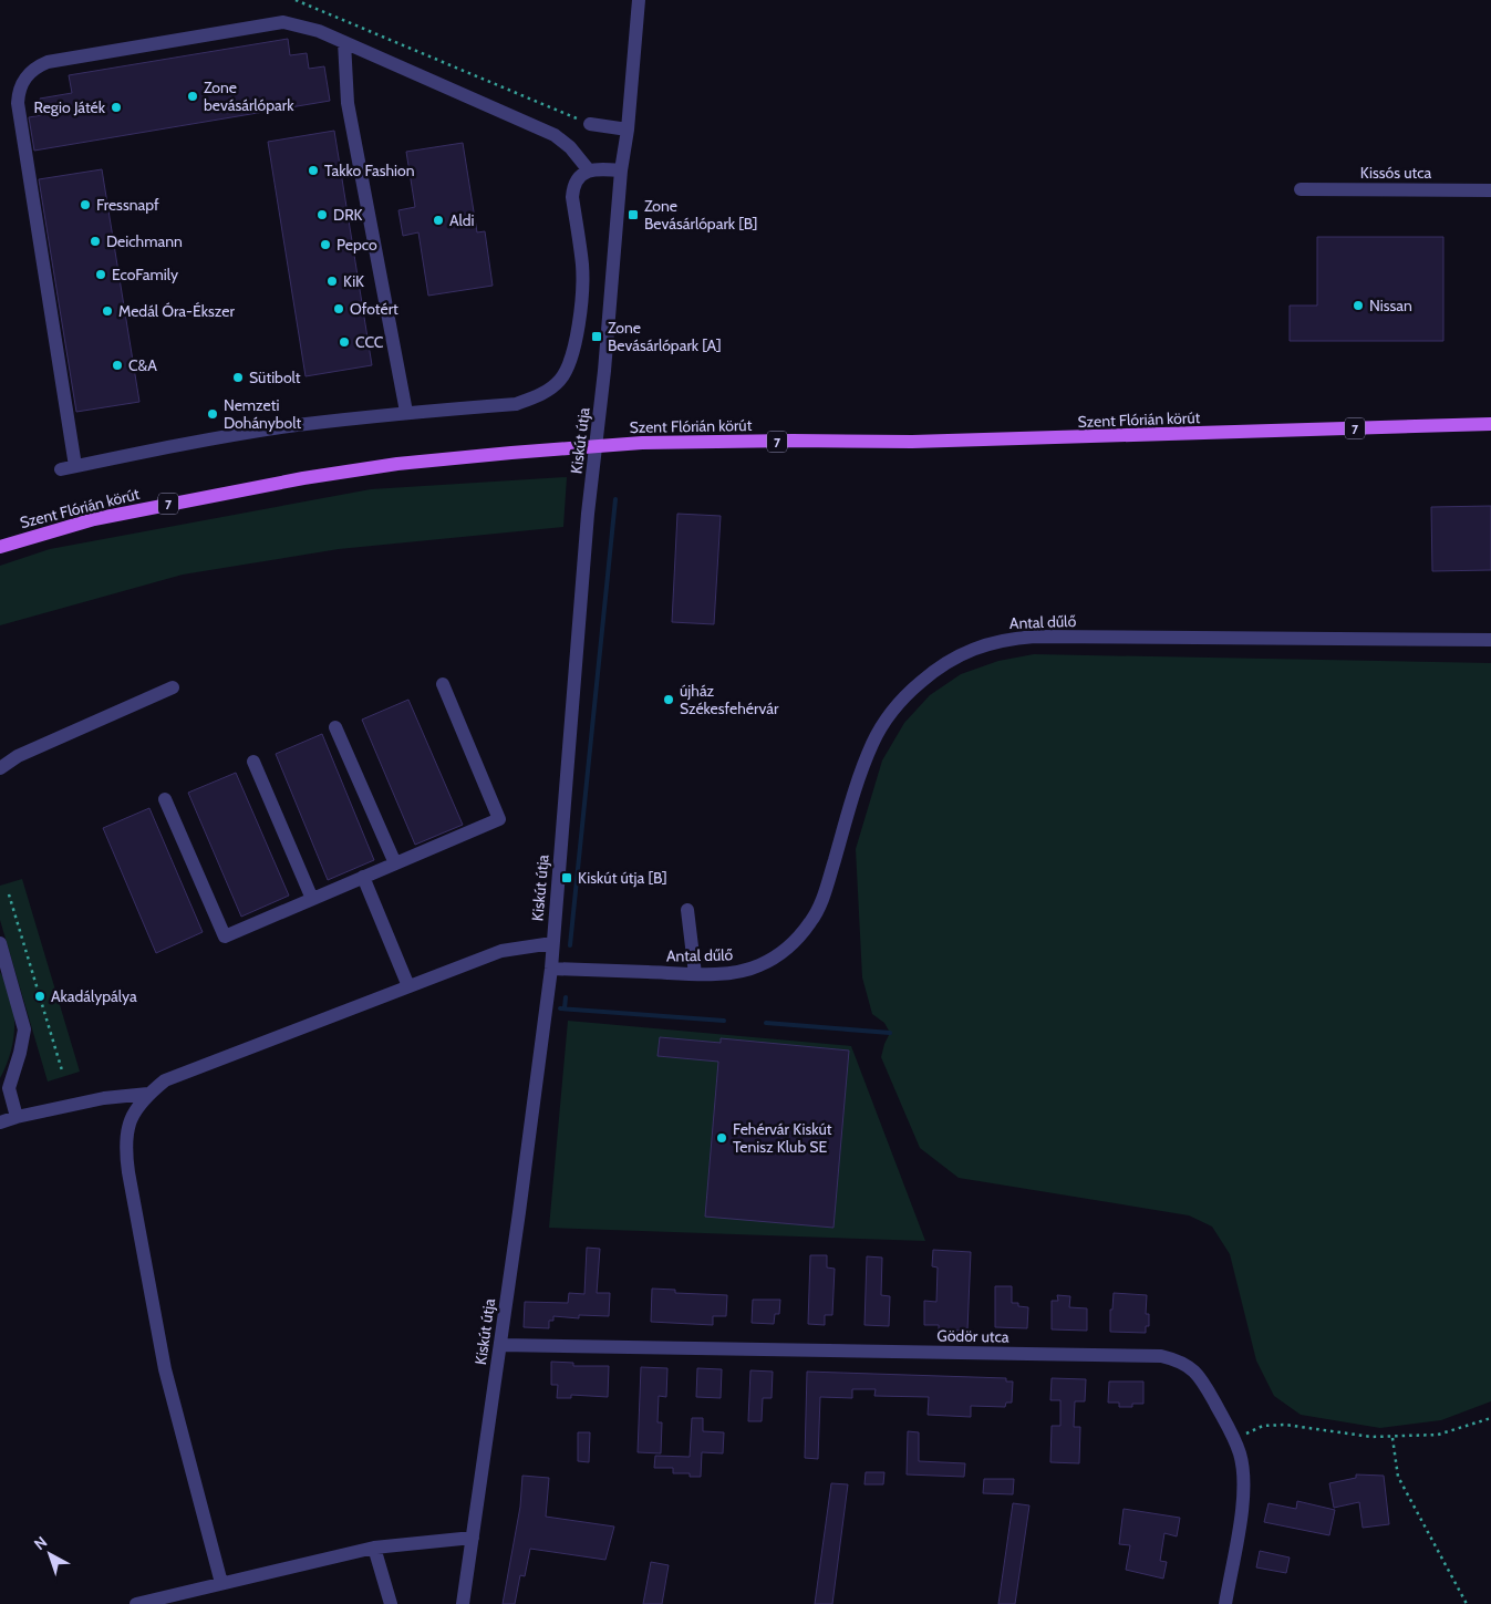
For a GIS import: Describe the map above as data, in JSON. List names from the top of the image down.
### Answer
{
  "streets": {
    "main road": ["Szent Flórián körút", "7"],
    "street": [
      "Kissós utca",
      "Kiskút útja",
      "Antal dűlő",
      "Gödör utca"
    ]
  },
  "crossings": [
    ["Szent Flórián körút", "Kiskút útja"],
    ["Kiskút útja", "Antal dűlő"],
    ["Kiskút útja", "Gödör utca"]
  ],
  "places": {
    "other": [
      "Zone bevásárlópark",
      "Regio Játék",
      "Takko Fashion",
      "Fressnapf",
      "DRK",
      "Aldi",
      "Deichmann",
      "Pepco",
      "EcoFamily",
      "KiK",
      "Nissan",
      "Ofotért",
      "Medál Óra-Ékszer",
      "CCC",
      "C&A",
      "Sütibolt",
      "Nemzeti Dohánybolt",
      "újház Székesfehérvár",
      "Akadálypálya",
      "Fehérvár Kiskút Tenisz Klub SE"
    ],
    "transit": ["Zone Bevásárlópark [B]", "Zone Bevásárlópark [A]", "Kiskút útja [B]"]
  },
  "north": "top left"
}
